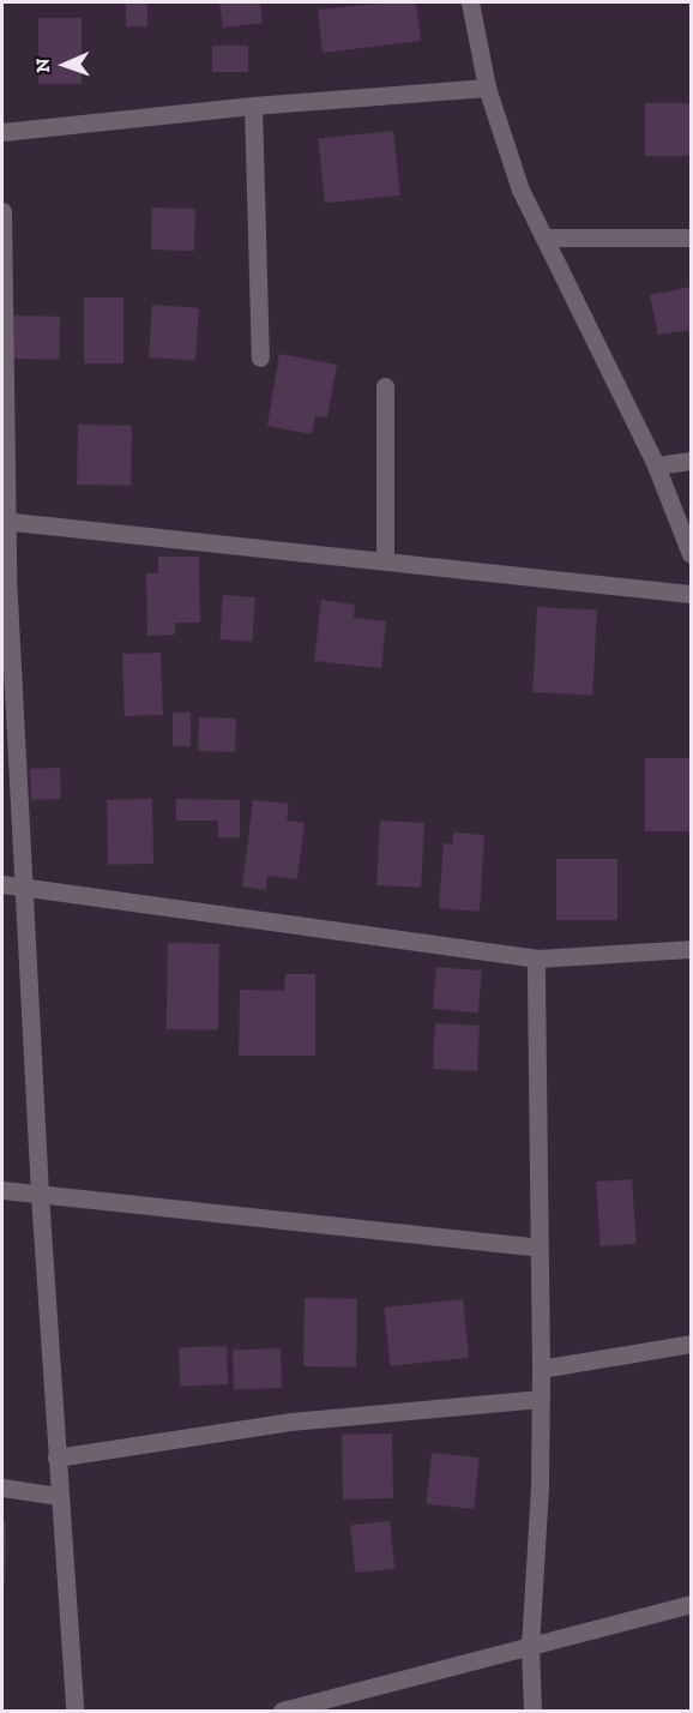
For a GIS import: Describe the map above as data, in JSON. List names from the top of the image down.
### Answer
{
  "north": "left"
}
